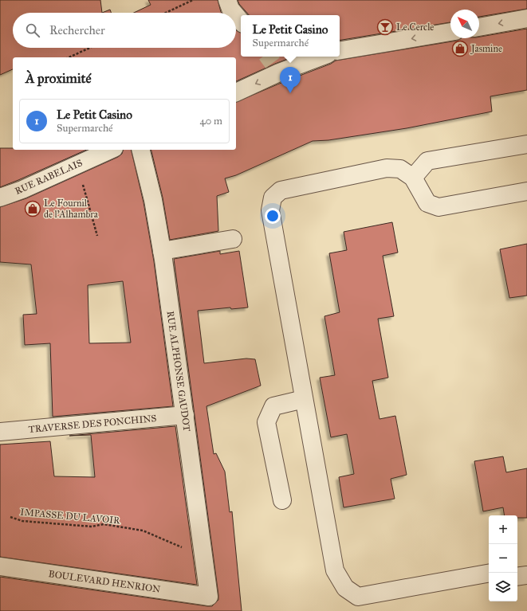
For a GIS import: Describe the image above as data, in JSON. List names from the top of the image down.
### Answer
{
  "streets": {
    "street": [
      "RUE RABELAIS",
      "RUE ALPHONSE GAUDOT",
      "TRAVERSE DES PONCHINS",
      "BOULEVARD HENRION"
    ],
    "path": ["IMPASSE DU LAVOIR"]
  },
  "crossings": [
    ["RUE ALPHONSE GAUDOT", "TRAVERSE DES PONCHINS"],
    ["RUE ALPHONSE GAUDOT", "IMPASSE DU LAVOIR"],
    ["RUE ALPHONSE GAUDOT", "BOULEVARD HENRION"]
  ],
  "places": {
    "bar": ["Le Cercle"],
    "shop": ["Jasmine", "Le Fournil de l'Alhambra"]
  },
  "north": "top left",
  "page": {
    "search": "Rechercher",
    "popup": ["Le Petit Casino", "Supermarché"],
    "heading": "À proximité",
    "pins": "1",
    "list": [
      {
        "mark": "1",
        "name": "Le Petit Casino",
        "note": "Supermarché",
        "value": "40 m"
      }
    ],
    "map_buttons": ["+", "−"]
  }
}
